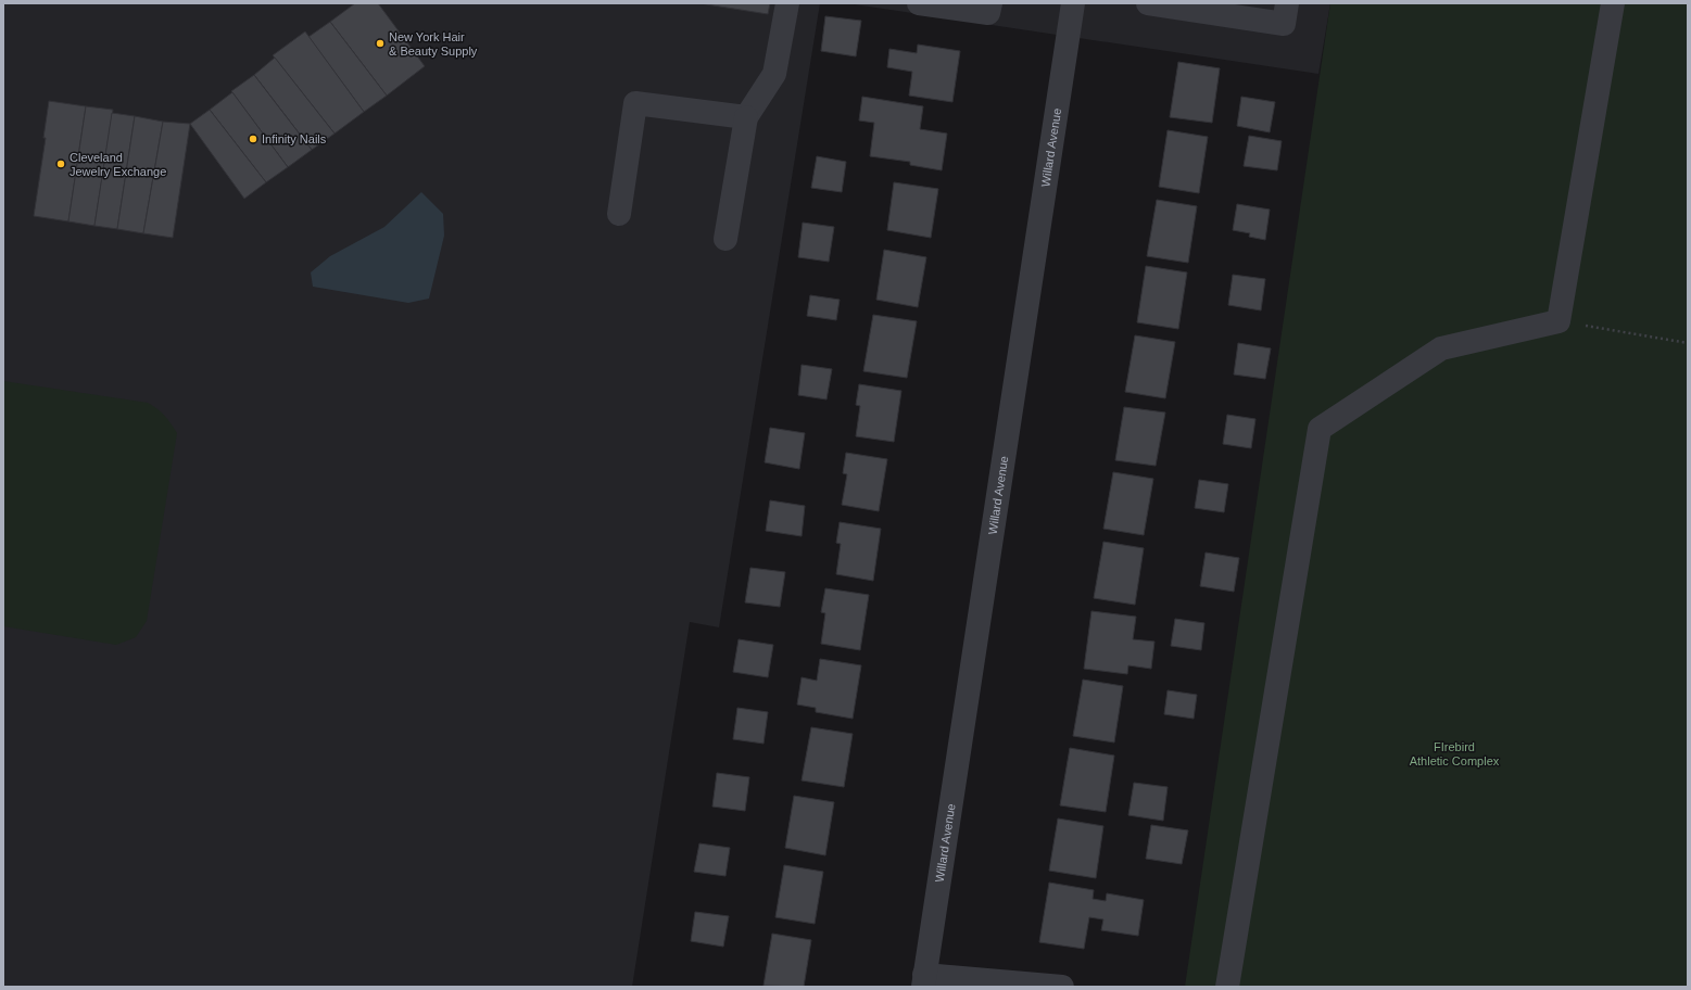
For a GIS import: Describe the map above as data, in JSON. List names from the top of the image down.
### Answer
{
  "streets": {
    "street": ["Willard Avenue"]
  },
  "parks": ["FIrebird Athletic Complex"],
  "places": ["New York Hair & Beauty Supply", "Infinity Nails", "Cleveland Jewelry Exchange"]
}
